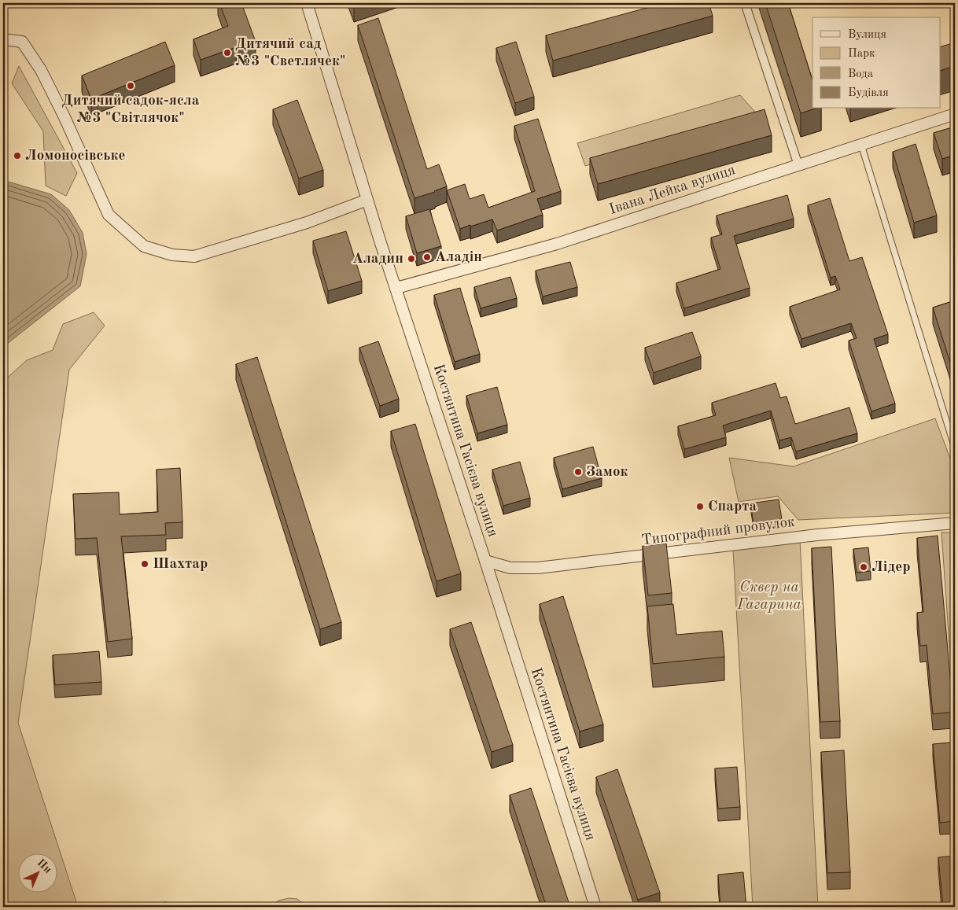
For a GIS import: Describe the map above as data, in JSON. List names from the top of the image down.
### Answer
{
  "streets": {
    "street": ["Івана Лейка вулиця", "Костянтина Гасієва вулиця", "Типографний провулок"]
  },
  "crossings": [
    ["Івана Лейка вулиця", "Костянтина Гасієва вулиця"],
    ["Костянтина Гасієва вулиця", "Типографний провулок"]
  ],
  "parks": ["Сквер на Гагарина"],
  "places": [
    "Дитячий сад №3 \"Светлячек\"",
    "Дитячий садок-ясла №3 \"Світлячок\"",
    "Ломоносівське",
    "Аладін",
    "Аладин",
    "Замок",
    "Спарта",
    "Шахтар",
    "Лідер"
  ],
  "legend": [
    "Вулиця",
    "Парк",
    "Вода",
    "Будівля"
  ],
  "north": "top right"
}
